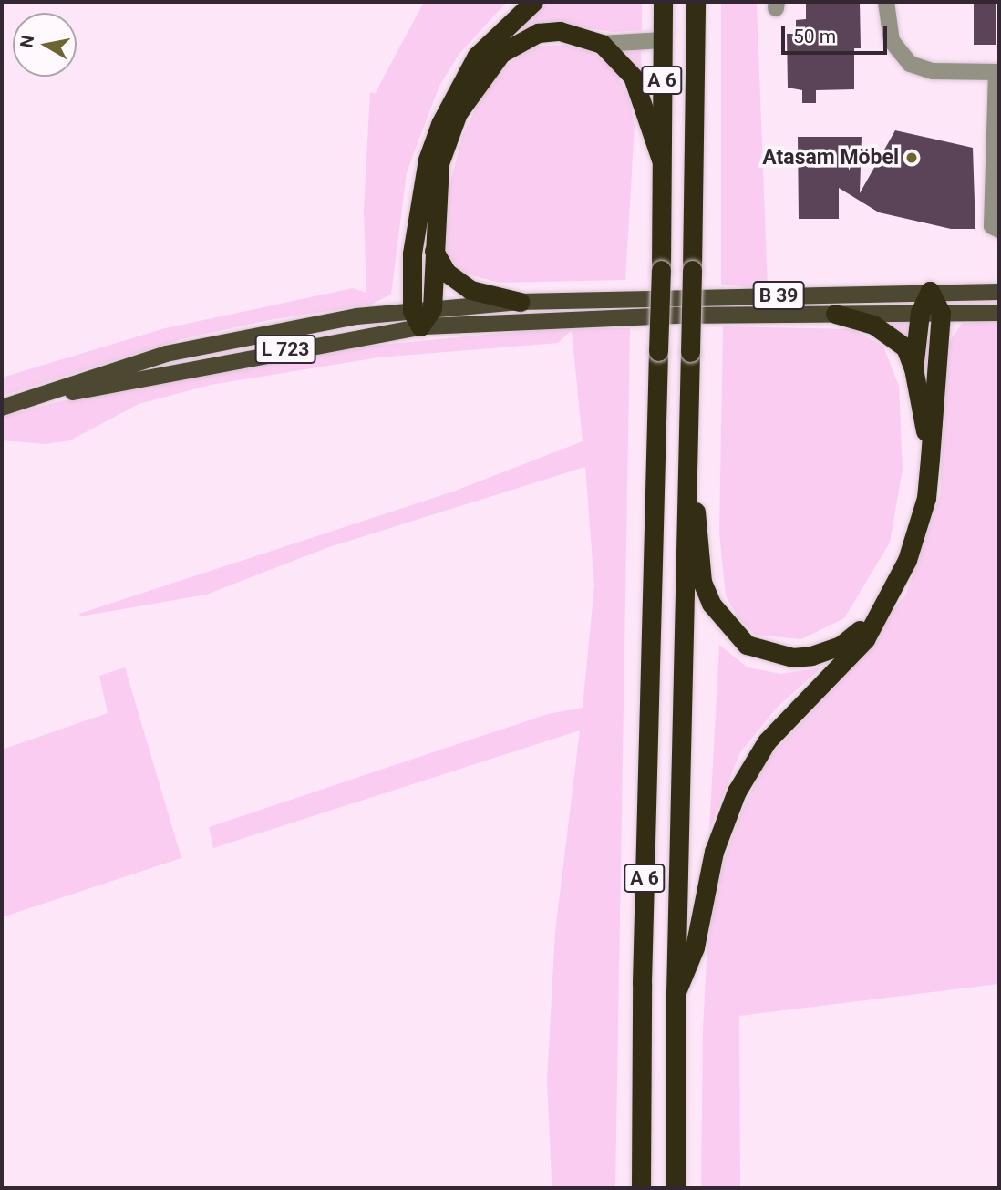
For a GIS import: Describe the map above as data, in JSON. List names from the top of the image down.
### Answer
{
  "streets": {
    "highway": ["A 6"],
    "main road": ["B 39", "L 723"]
  },
  "crossings": [
    ["B 39", "L 723"]
  ],
  "places": ["Atasam Möbel"],
  "scale_bar": "50 m",
  "north": "left"
}
